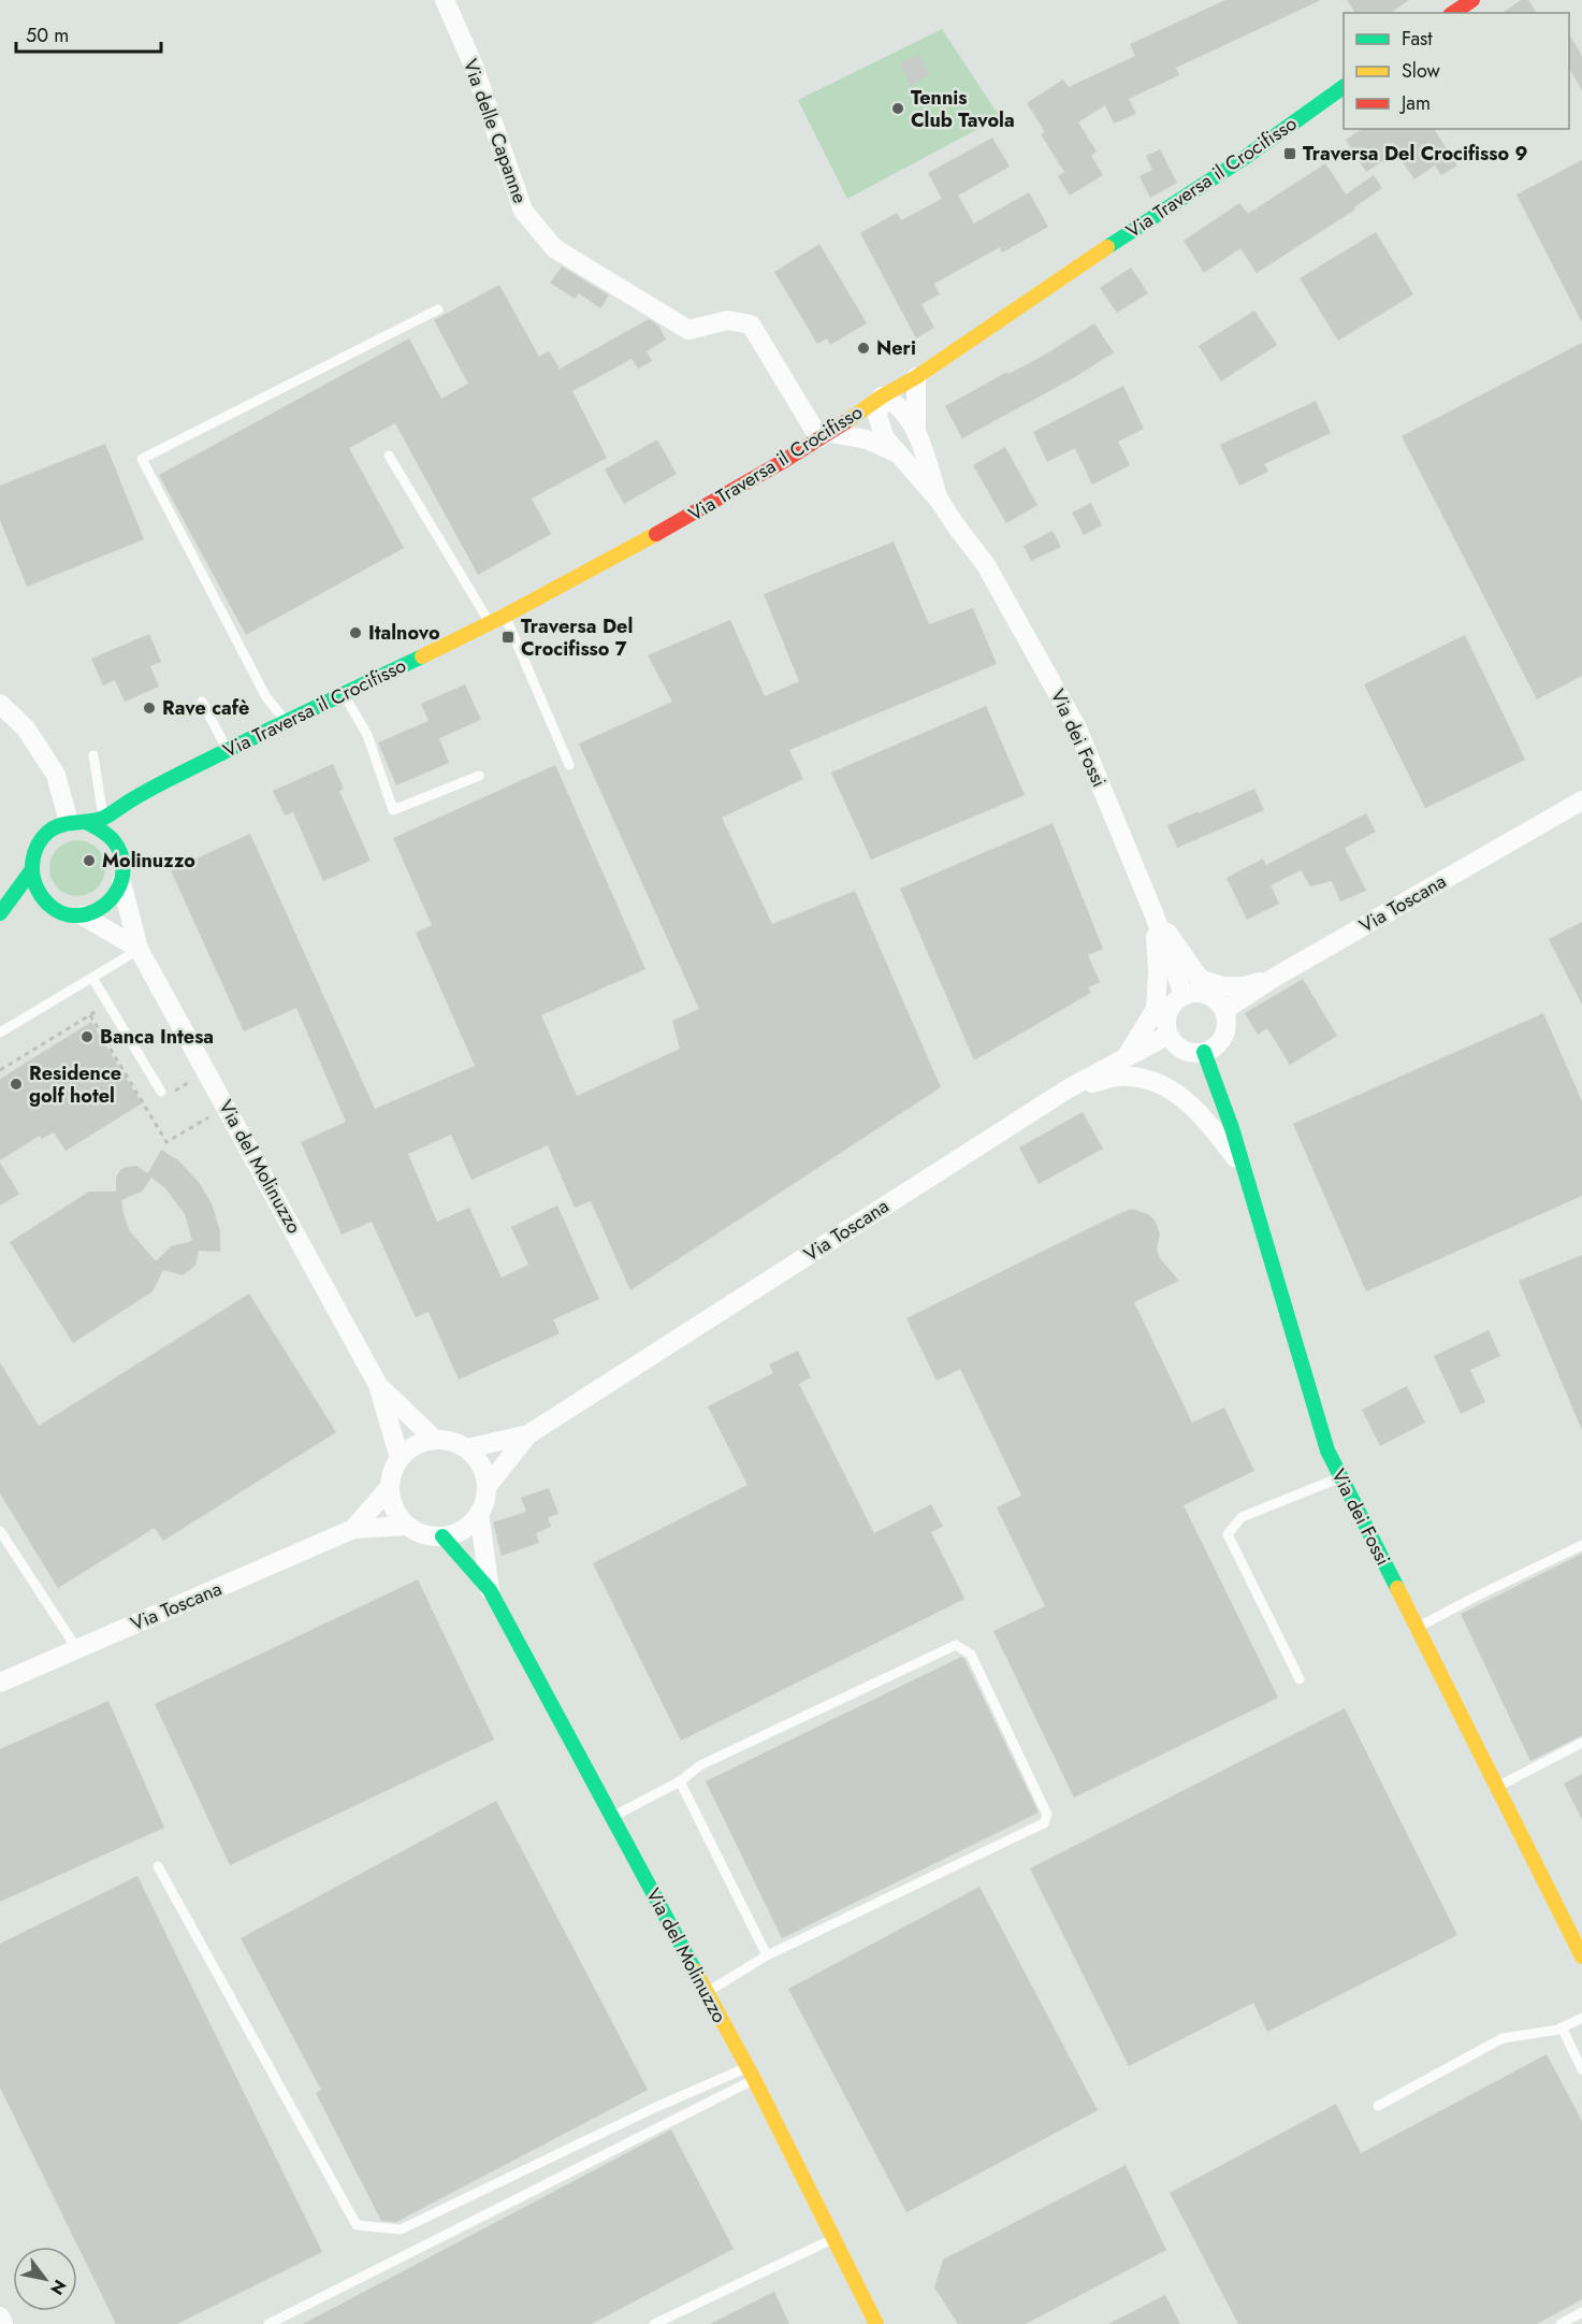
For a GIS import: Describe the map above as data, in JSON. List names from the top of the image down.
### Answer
{
  "streets": {
    "street": [
      "Via delle Capanne",
      "Via Traversa il Crocifisso",
      "Via dei Fossi",
      "Via Toscana",
      "Via del Molinuzzo"
    ]
  },
  "crossings": [
    ["Via delle Capanne", "Via Traversa il Crocifisso"],
    ["Via delle Capanne", "Via dei Fossi"],
    ["Via Traversa il Crocifisso", "Via dei Fossi"],
    ["Via Traversa il Crocifisso", "Via del Molinuzzo"],
    ["Via dei Fossi", "Via Toscana"],
    ["Via Toscana", "Via del Molinuzzo"]
  ],
  "places": {
    "other": [
      "Tennis Club Tavola",
      "Neri",
      "Italnovo",
      "Rave cafè",
      "Molinuzzo",
      "Banca Intesa",
      "Residence golf hotel"
    ],
    "transit": ["Traversa Del Crocifisso 9", "Traversa Del Crocifisso 7"]
  },
  "legend": ["Fast", "Slow", "Jam"],
  "scale_bar": "50 m",
  "north": "bottom right"
}
